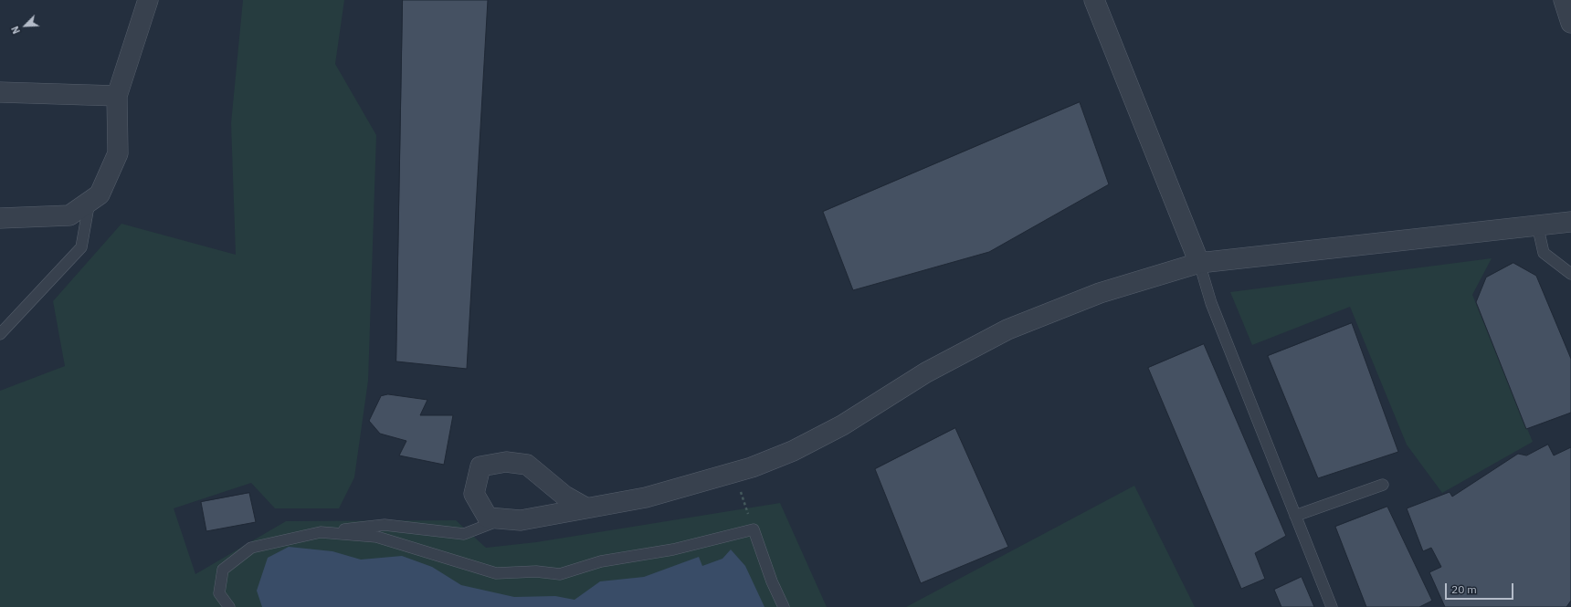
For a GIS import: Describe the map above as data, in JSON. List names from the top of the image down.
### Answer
{
  "scale_bar": "20 m",
  "north": "bottom left"
}
